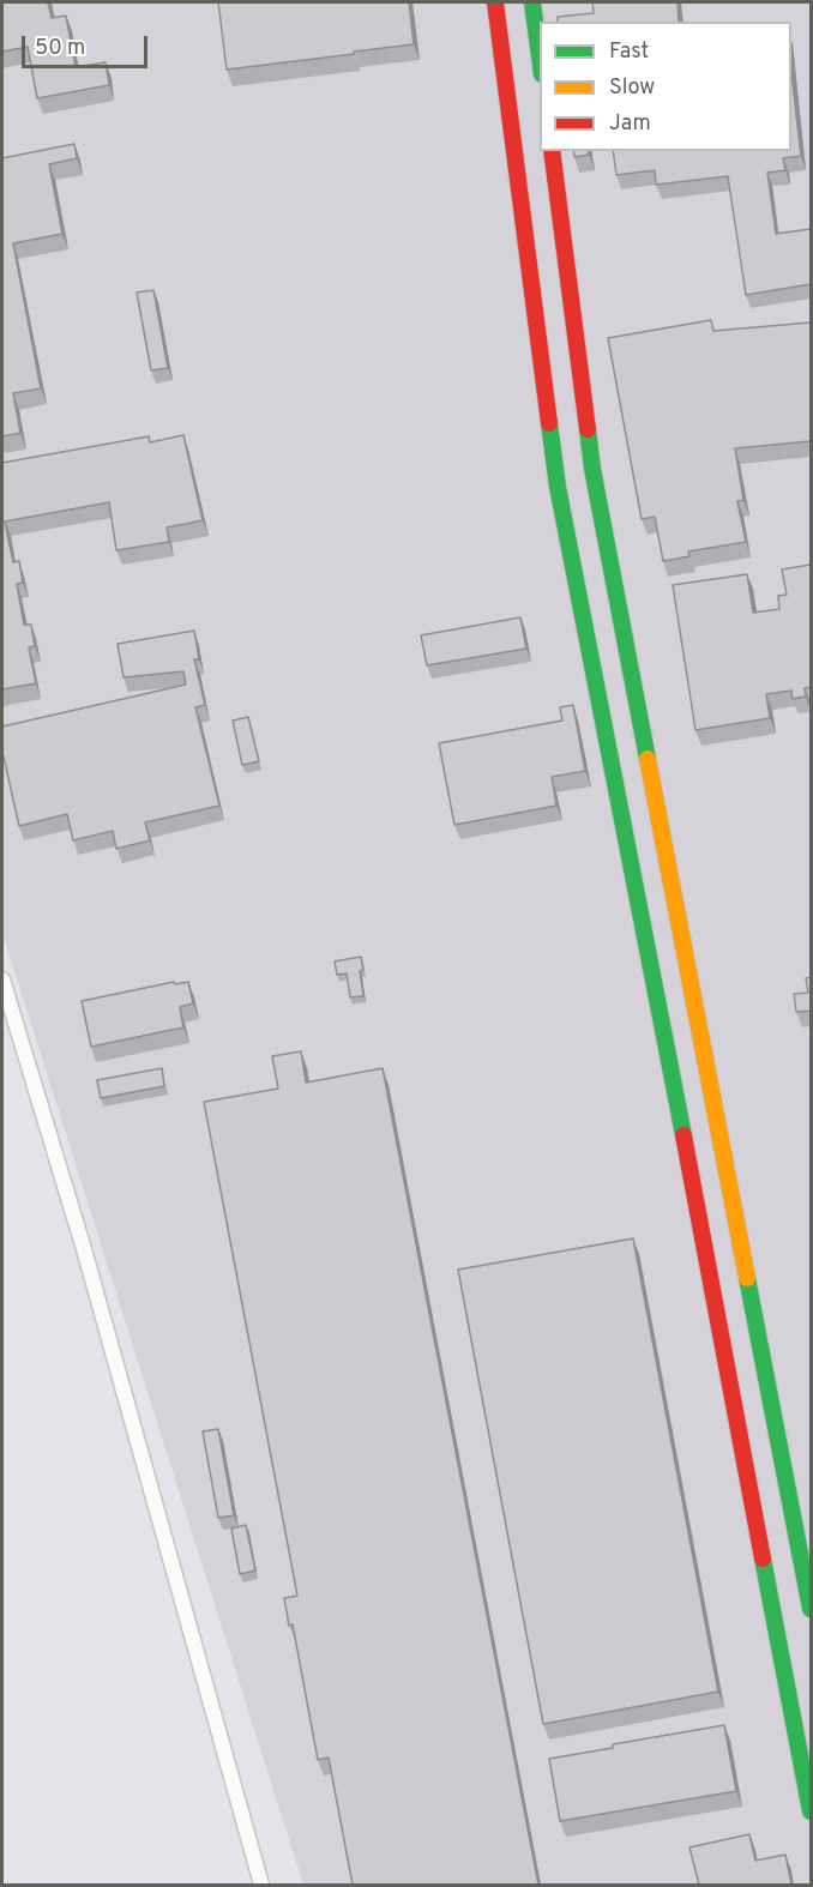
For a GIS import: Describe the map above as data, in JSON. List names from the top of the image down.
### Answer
{
  "legend": ["Fast", "Slow", "Jam"],
  "scale_bar": "50 m"
}
